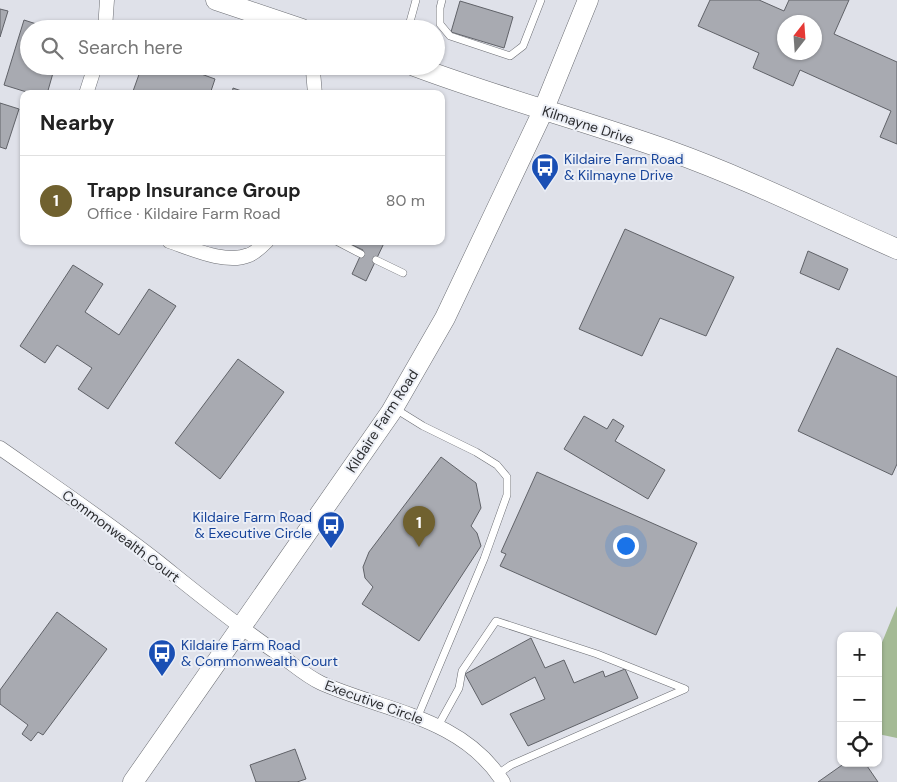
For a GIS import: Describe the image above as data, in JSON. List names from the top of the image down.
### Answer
{
  "streets": {
    "main road": ["Kilmayne Drive", "Kildaire Farm Road"],
    "street": ["Commonwealth Court", "Executive Circle"]
  },
  "crossings": [
    ["Kilmayne Drive", "Kildaire Farm Road"],
    ["Kildaire Farm Road", "Commonwealth Court"],
    ["Kildaire Farm Road", "Executive Circle"],
    ["Commonwealth Court", "Executive Circle"]
  ],
  "places": {
    "bus stop": ["Kildaire Farm Road & Kilmayne Drive", "Kildaire Farm Road & Executive Circle", "Kildaire Farm Road & Commonwealth Court"]
  },
  "north": "top",
  "page": {
    "search": "Search here",
    "heading": "Nearby",
    "list": [
      {
        "mark": "1",
        "name": "Trapp Insurance Group",
        "note": "Office · Kildaire Farm Road",
        "value": "80 m"
      }
    ],
    "pins": "1",
    "map_buttons": ["+", "−"]
  }
}
